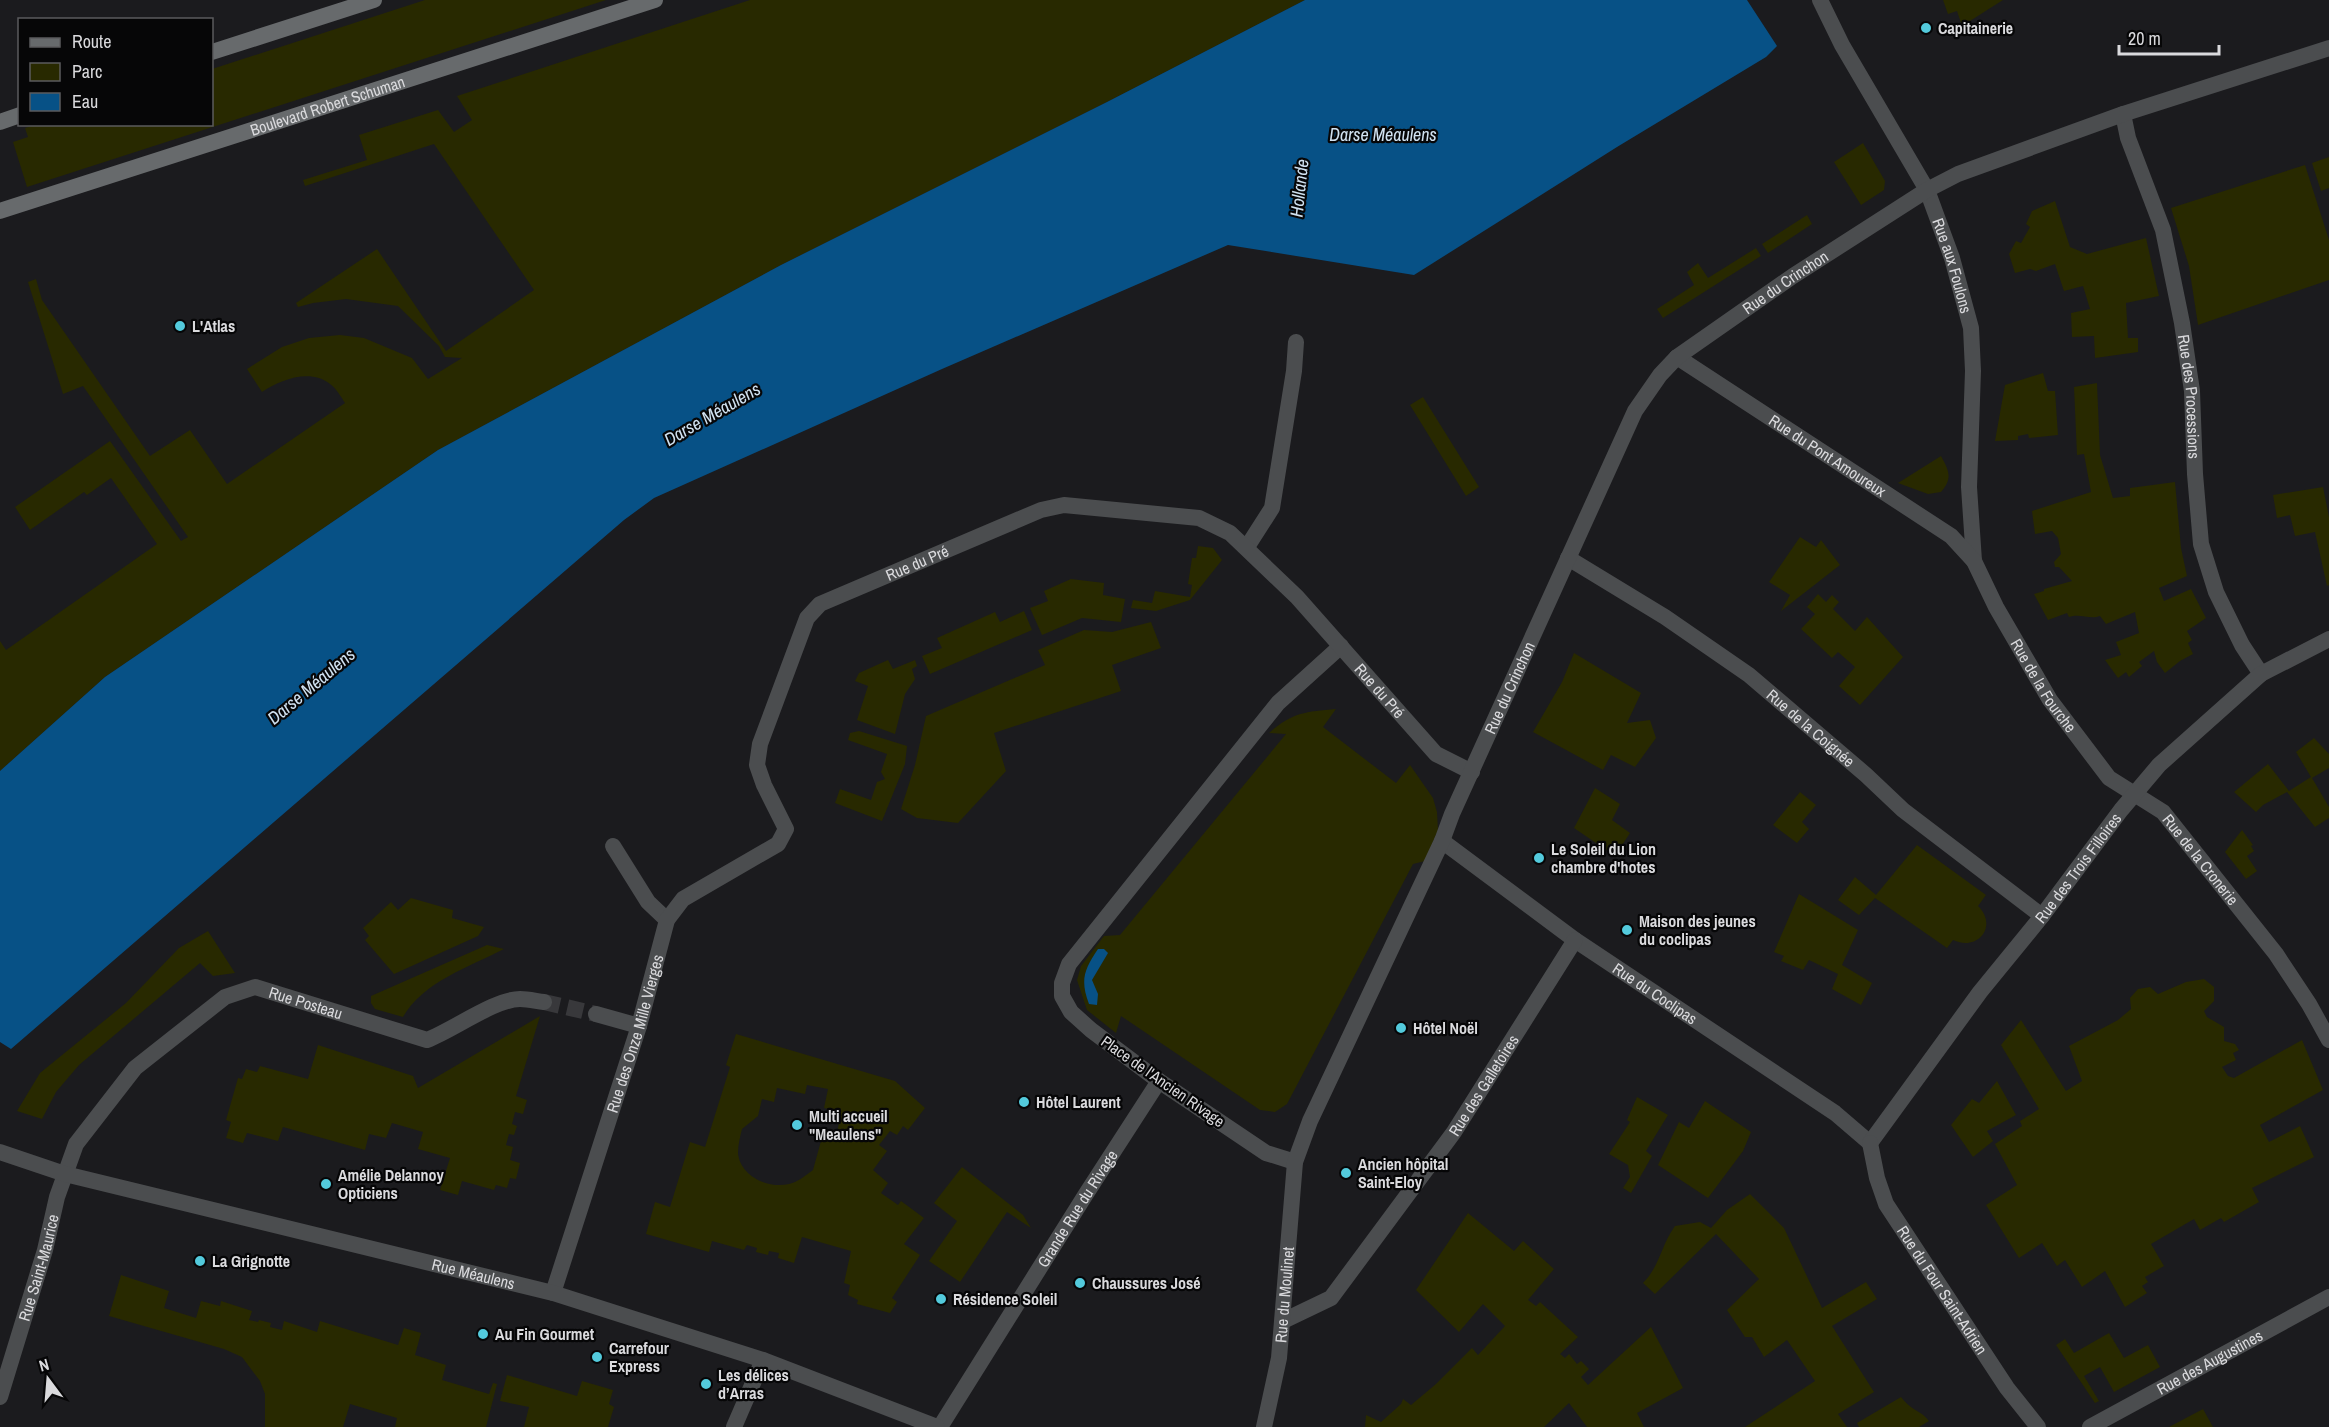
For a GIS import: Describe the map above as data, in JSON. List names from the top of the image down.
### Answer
{
  "streets": {
    "main road": ["Boulevard Robert Schuman"],
    "street": [
      "Rue aux Foulons",
      "Rue du Crinchon",
      "Rue des Processions",
      "Rue du Pont Amoureux",
      "Rue du Pré",
      "Rue de la Fourche",
      "Rue de la Coignée",
      "Rue de la Cronerie",
      "Rue des Trois Filloires",
      "Rue du Coclipas",
      "Rue Posteau",
      "Rue des Onze Mille Vierges",
      "Place de l'Ancien Rivage",
      "Rue des Galletoires",
      "Grande Rue du Rivage",
      "Rue Saint-Maurice",
      "Rue Méaulens",
      "Rue du Four Saint-Adrien",
      "Rue du Moulinet",
      "Rue des Augustines"
    ]
  },
  "crossings": [
    ["Rue aux Foulons", "Rue du Crinchon"],
    ["Rue aux Foulons", "Rue du Pont Amoureux"],
    ["Rue aux Foulons", "Rue de la Fourche"],
    ["Rue du Crinchon", "Rue des Processions"],
    ["Rue du Crinchon", "Rue du Pont Amoureux"],
    ["Rue du Crinchon", "Rue du Pré"],
    ["Rue du Crinchon", "Rue de la Coignée"],
    ["Rue des Processions", "Rue des Trois Filloires"],
    ["Rue du Pont Amoureux", "Rue de la Fourche"],
    ["Rue du Pré", "Rue des Onze Mille Vierges"],
    ["Rue du Pré", "Place de l'Ancien Rivage"],
    ["Rue de la Fourche", "Rue de la Cronerie"],
    ["Rue de la Fourche", "Rue des Trois Filloires"],
    ["Rue de la Coignée", "Rue des Trois Filloires"],
    ["Rue de la Cronerie", "Rue des Trois Filloires"],
    ["Rue des Trois Filloires", "Rue du Coclipas"],
    ["Rue des Trois Filloires", "Rue du Four Saint-Adrien"],
    ["Rue du Coclipas", "Rue des Galletoires"],
    ["Rue du Coclipas", "Rue du Four Saint-Adrien"],
    ["Rue Posteau", "Rue Saint-Maurice"],
    ["Rue Posteau", "Rue Méaulens"],
    ["Rue des Onze Mille Vierges", "Rue Méaulens"],
    ["Place de l'Ancien Rivage", "Grande Rue du Rivage"],
    ["Place de l'Ancien Rivage", "Rue du Moulinet"],
    ["Rue des Galletoires", "Rue du Moulinet"],
    ["Grande Rue du Rivage", "Rue Méaulens"],
    ["Rue Saint-Maurice", "Rue Méaulens"]
  ],
  "water": ["Darse Méaulens", "Hollande"],
  "places": [
    "Capitainerie",
    "L'Atlas",
    "Le Soleil du Lion chambre d'hotes",
    "Maison des jeunes du coclipas",
    "Hôtel Noël",
    "Hôtel Laurent",
    "Multi accueil \"Meaulens\"",
    "Ancien hôpital Saint-Eloy",
    "Amélie Delannoy Opticiens",
    "La Grignotte",
    "Chaussures José",
    "Résidence Soleil",
    "Au Fin Gourmet",
    "Carrefour Express",
    "Les délices d’Arras"
  ],
  "legend": ["Route", "Parc", "Eau"],
  "scale_bar": "20 m",
  "north": "top"
}
